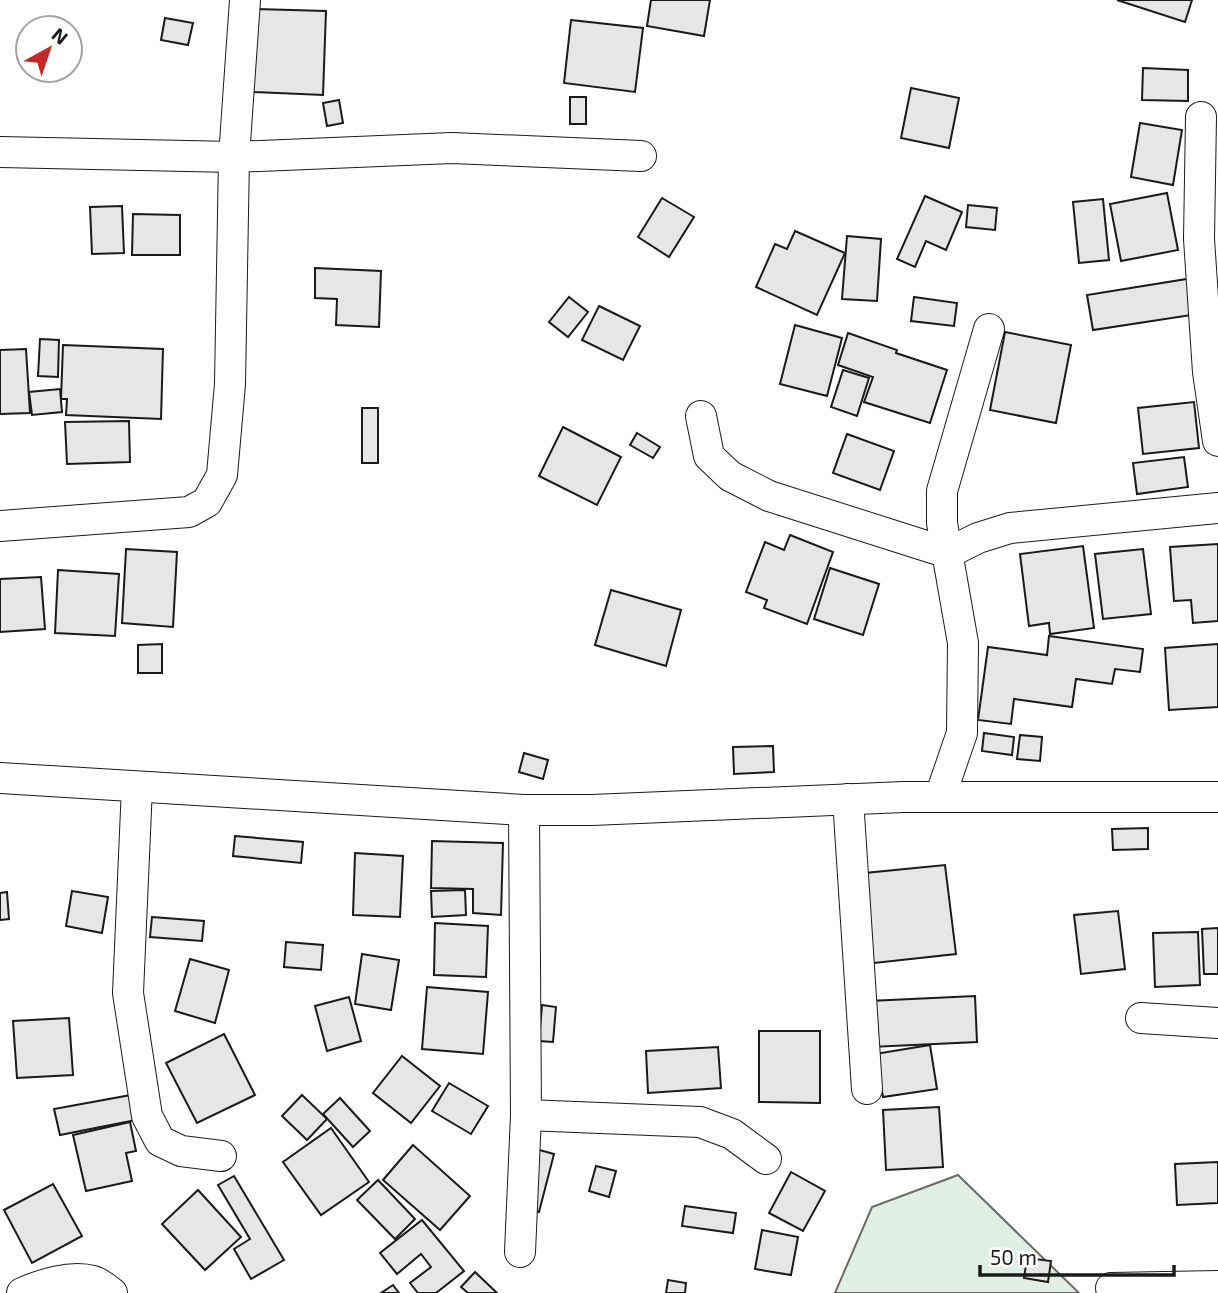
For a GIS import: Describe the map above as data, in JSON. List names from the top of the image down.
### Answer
{
  "scale_bar": "50 m",
  "north": "top right"
}
